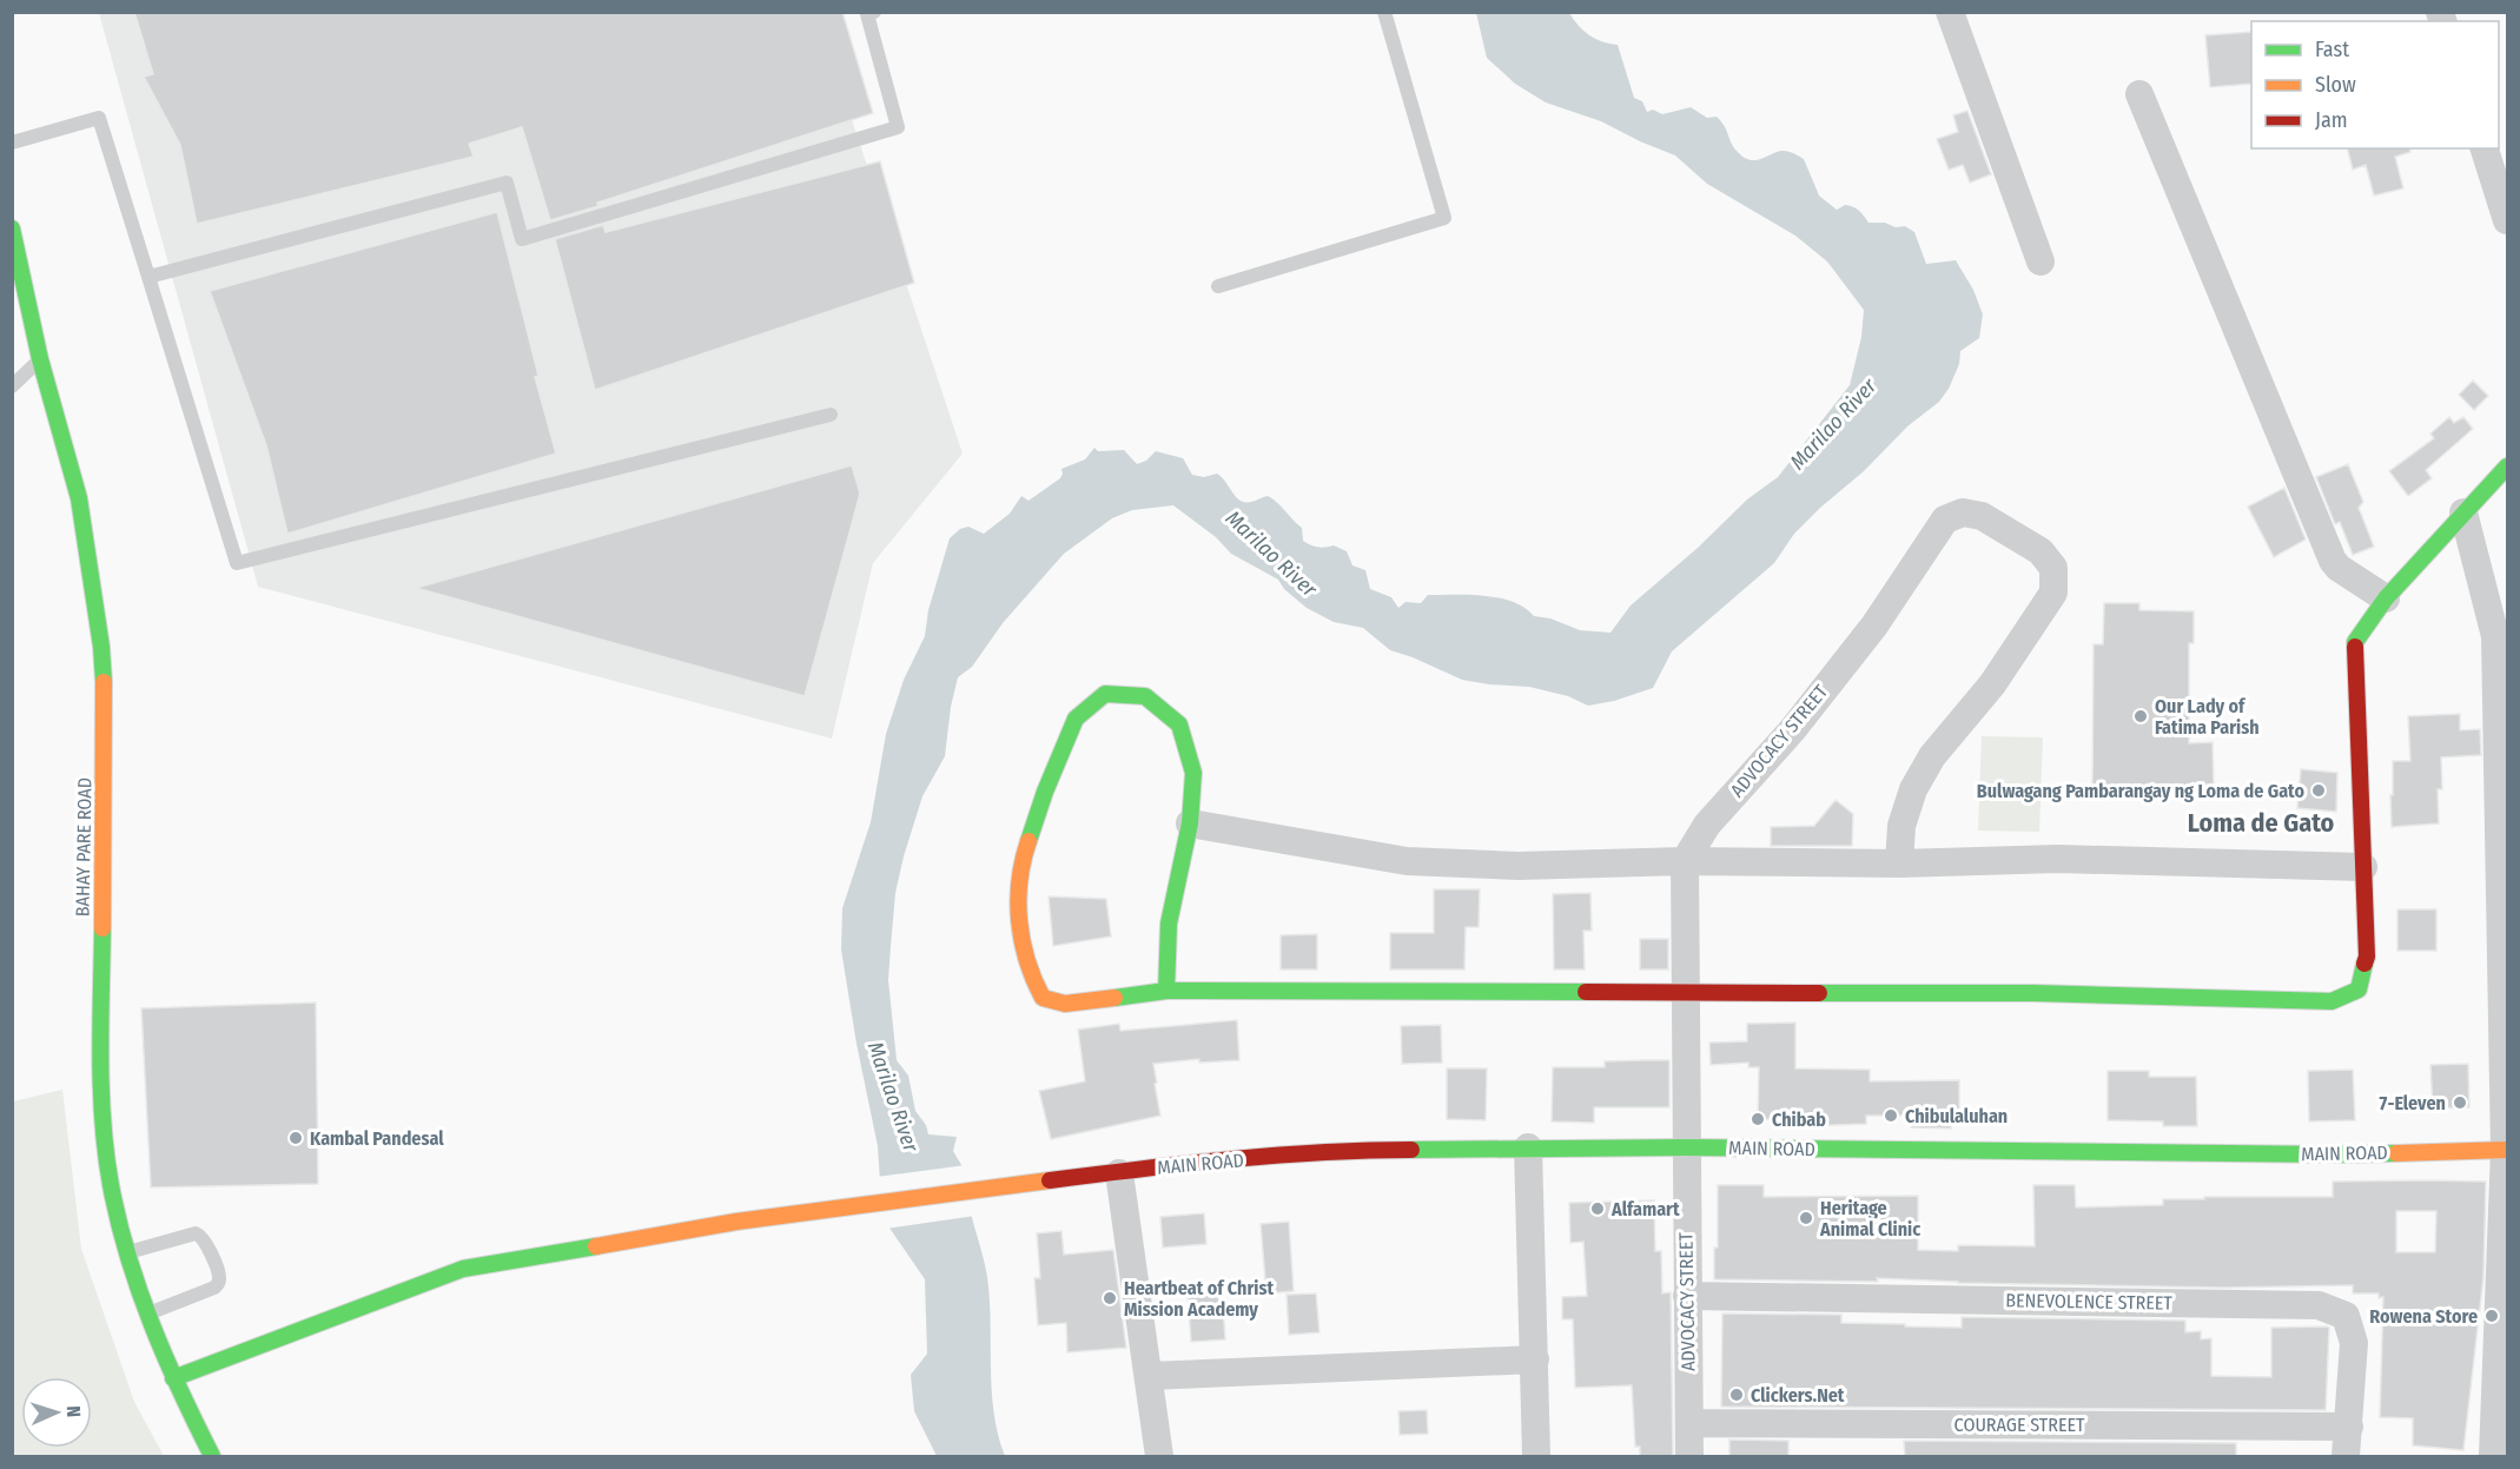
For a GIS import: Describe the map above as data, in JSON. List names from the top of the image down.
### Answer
{
  "streets": {
    "main road": ["BAHAY PARE ROAD", "MAIN ROAD"],
    "street": ["ADVOCACY STREET", "BENEVOLENCE STREET", "COURAGE STREET"]
  },
  "crossings": [
    ["ADVOCACY STREET", "MAIN ROAD"],
    ["ADVOCACY STREET", "BENEVOLENCE STREET"],
    ["ADVOCACY STREET", "COURAGE STREET"],
    ["BAHAY PARE ROAD", "MAIN ROAD"],
    ["BENEVOLENCE STREET", "COURAGE STREET"]
  ],
  "districts": ["Loma de Gato"],
  "water": ["Marilao River"],
  "places": [
    "Our Lady of Fatima Parish",
    "Bulwagang Pambarangay ng Loma de Gato",
    "7-Eleven",
    "Chibulaluhan",
    "Chibab",
    "Kambal Pandesal",
    "Alfamart",
    "Heritage Animal Clinic",
    "Heartbeat of Christ Mission Academy",
    "Rowena Store",
    "Clickers.Net"
  ],
  "legend": ["Fast", "Slow", "Jam"],
  "north": "right"
}
